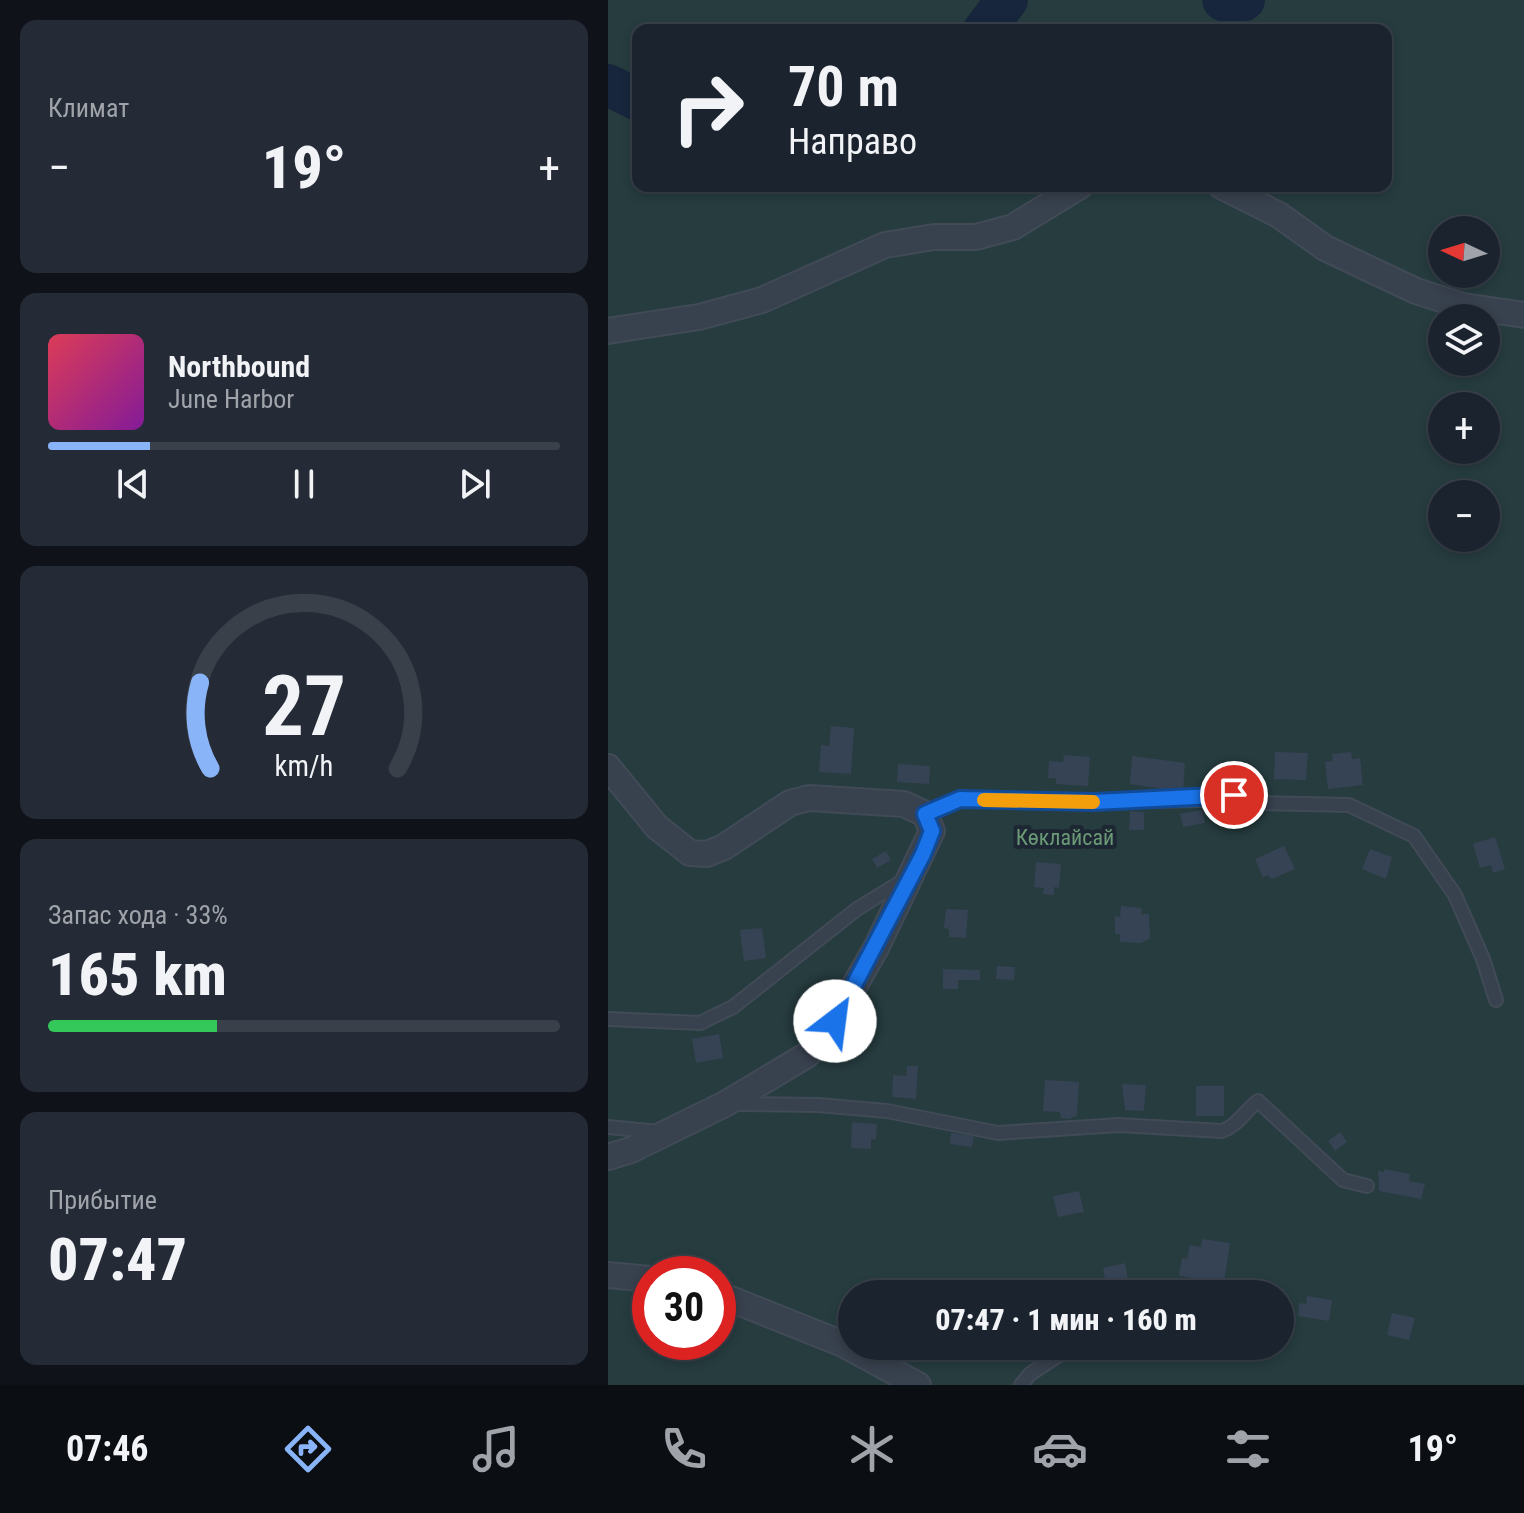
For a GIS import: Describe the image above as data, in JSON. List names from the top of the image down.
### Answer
{
  "parks": ["Көклайсай"],
  "north": "left",
  "page": {
    "tile": [
      "Климат",
      ["Запас хода · 33%", "165 km"],
      ["Прибытие", "07:47"]
    ],
    "turn": ["70 m", "Направо"],
    "heat": ["−", "19°", "+"],
    "map_buttons": ["+", "−"],
    "song": ["Northbound", "June Harbor"],
    "limit": "30",
    "trip": "07:47 · 1 мин · 160 m",
    "tabs": ["07:46", "19°"],
    "gauge": ["27", "km/h"]
  }
}
